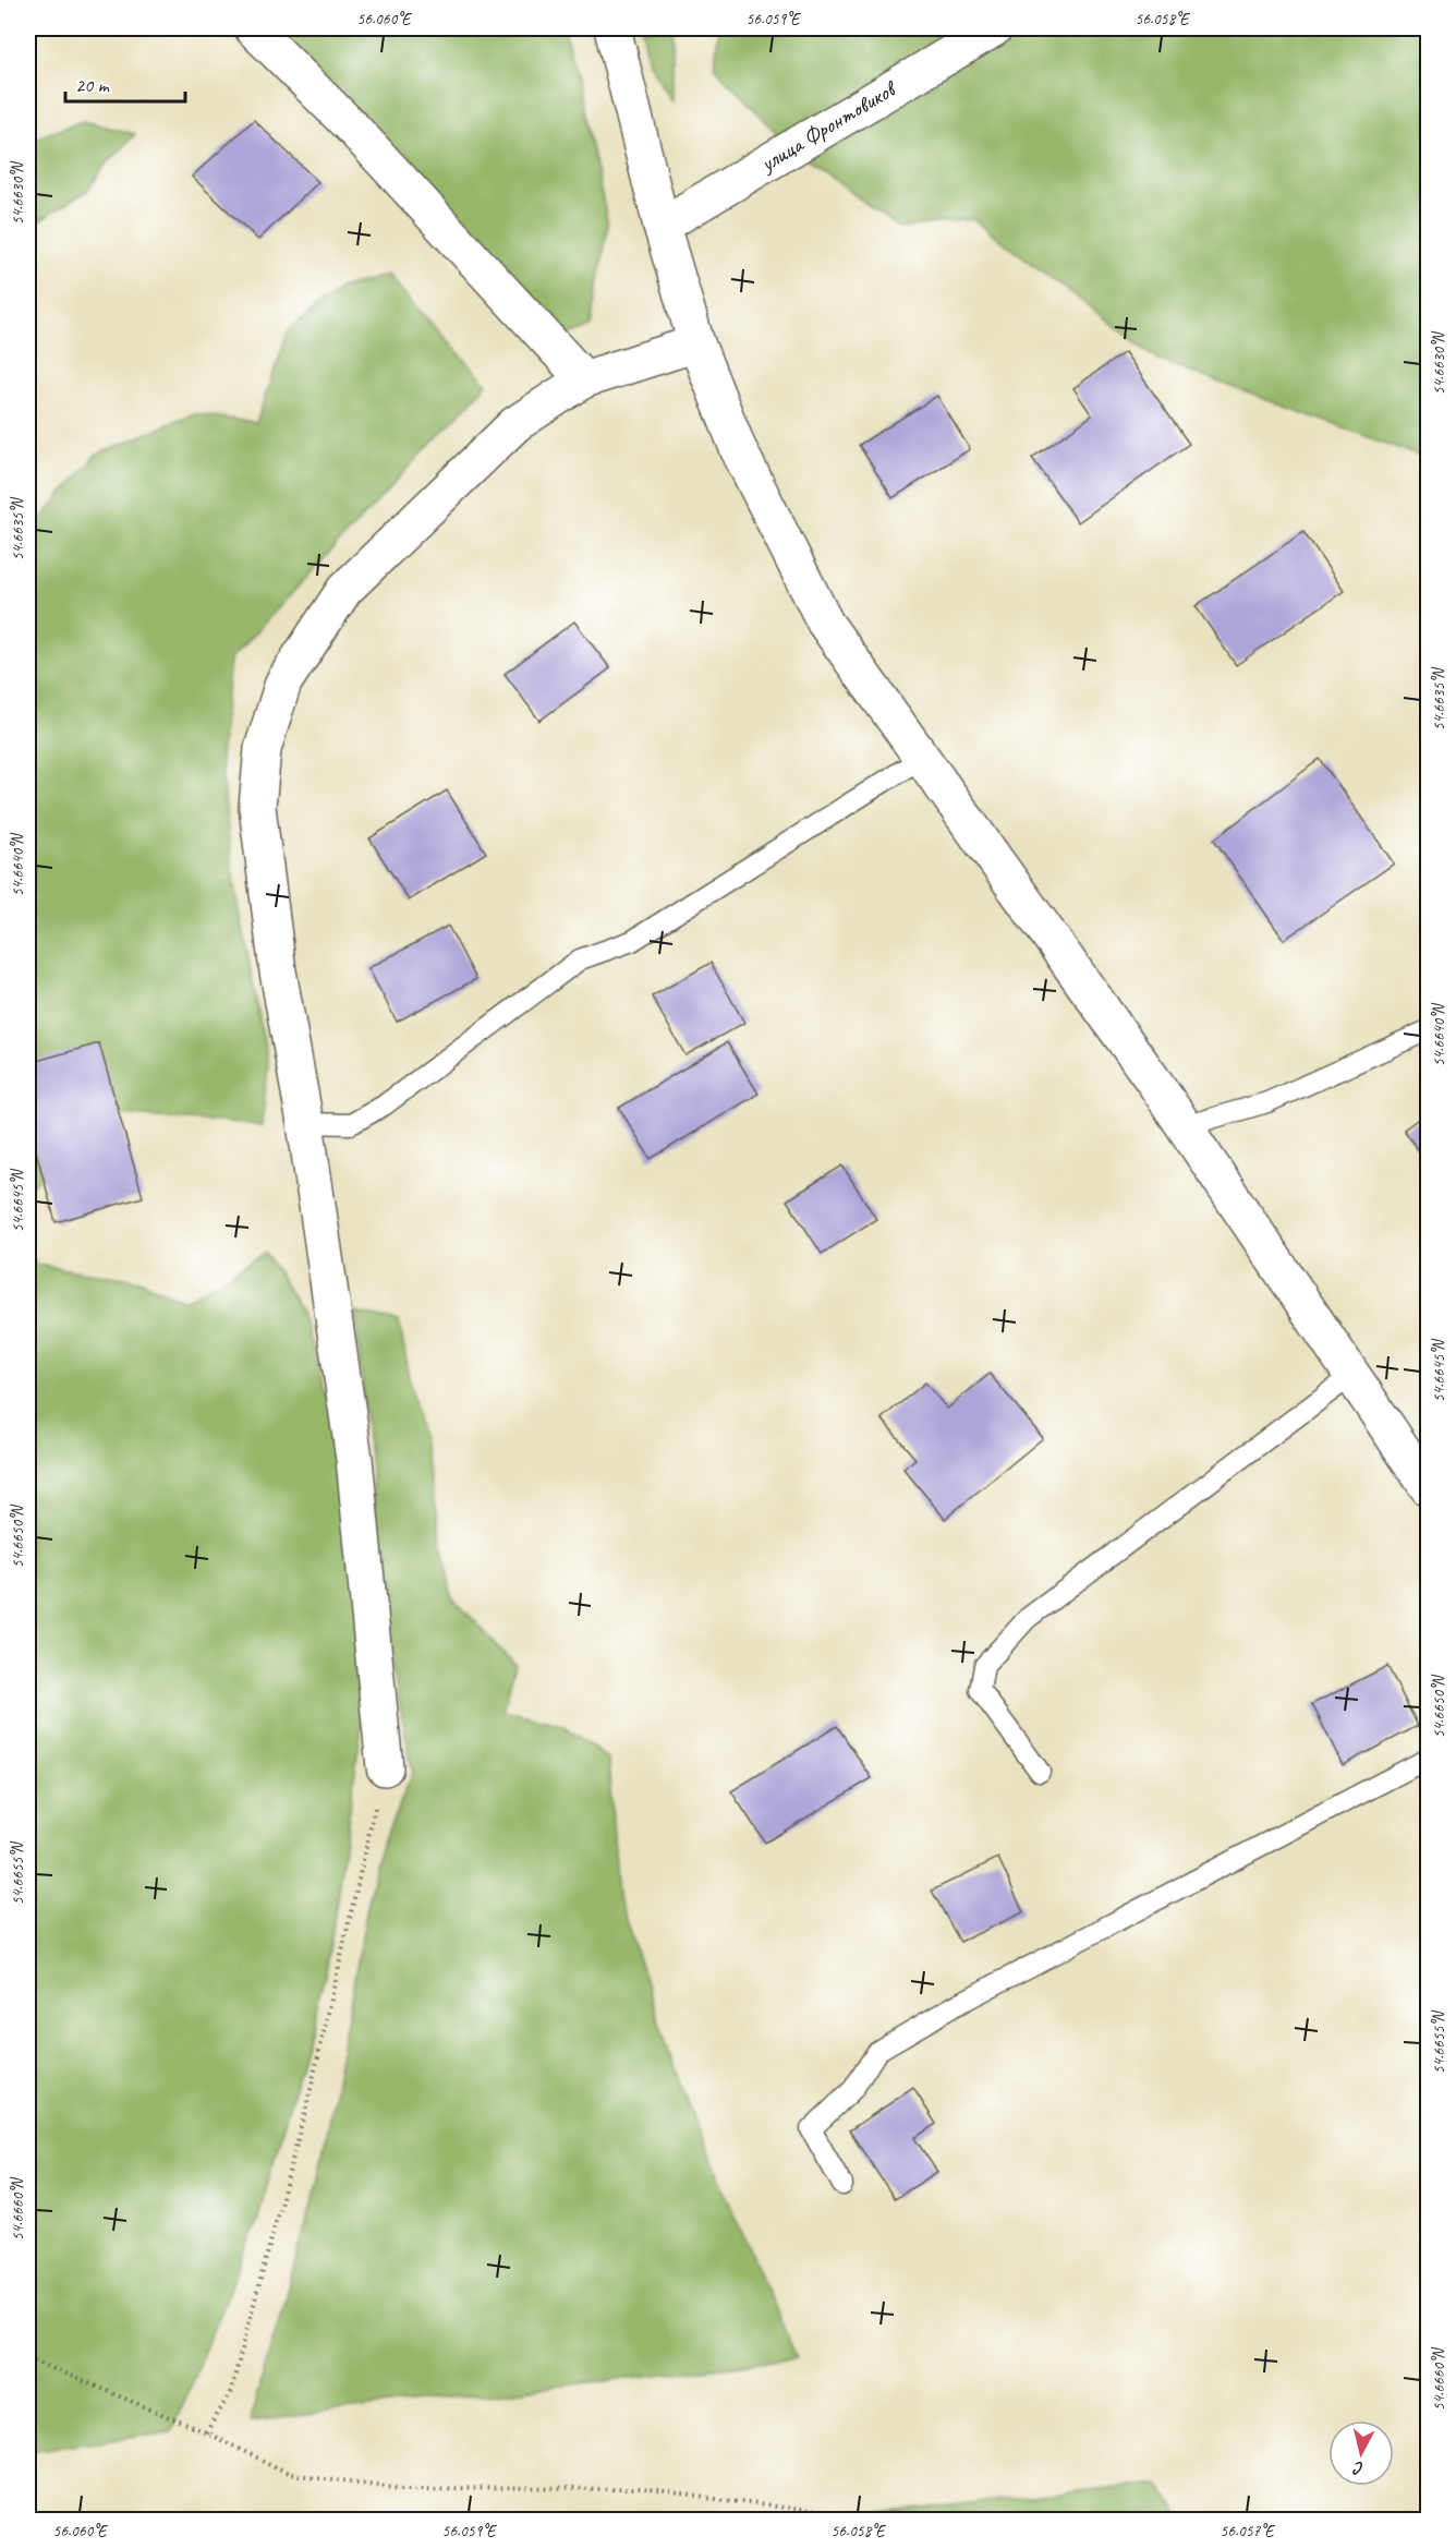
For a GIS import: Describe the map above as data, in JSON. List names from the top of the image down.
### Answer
{
  "streets": {
    "street": ["улица Фронтовиков"]
  },
  "scale_bar": "20 m",
  "north": "bottom",
  "coordinates": [
    "56.060°E",
    "56.059°E",
    "56.058°E",
    "54.6630°N",
    "54.6635°N",
    "54.6640°N",
    "54.6645°N",
    "54.6650°N",
    "54.6655°N",
    "54.6660°N",
    "56.057°E"
  ]
}
